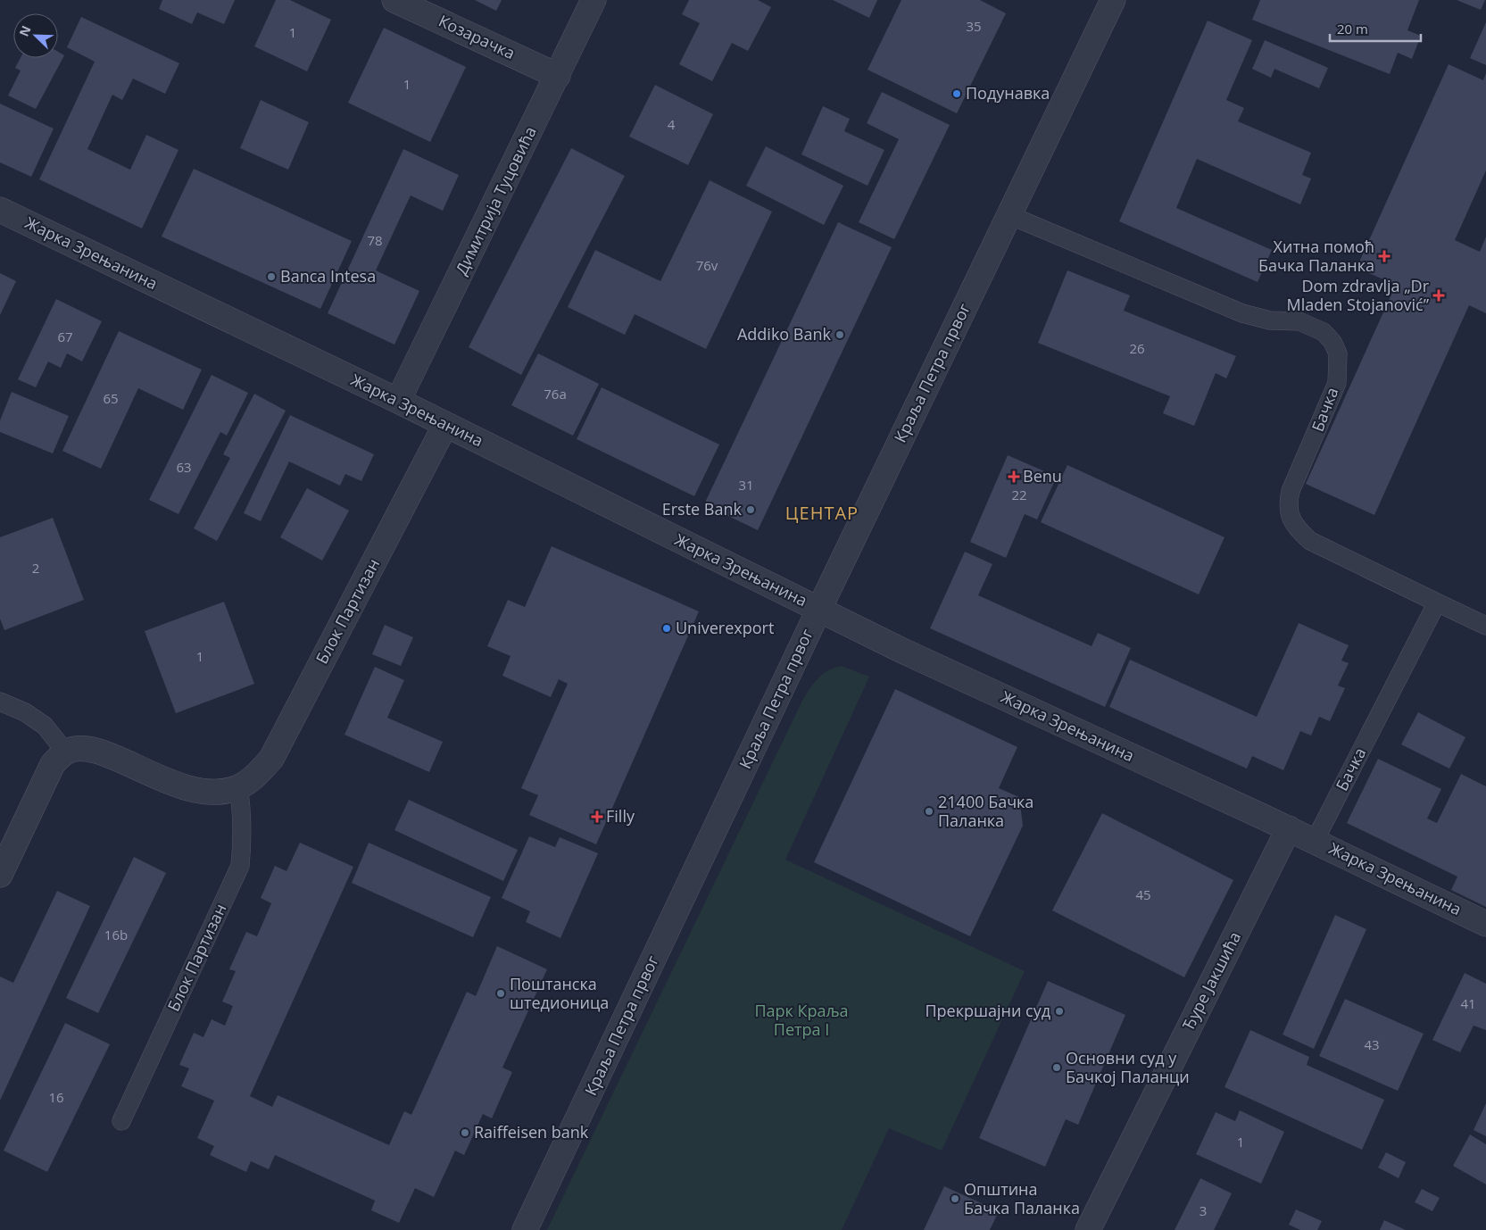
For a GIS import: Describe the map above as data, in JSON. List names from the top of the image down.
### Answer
{
  "streets": {
    "street": [
      "Козарачка",
      "Димитрија Туцовића",
      "Жарка Зрењанина",
      "Краља Петра првог",
      "Блок Партизан",
      "Ђуре Јакшића"
    ],
    "lane": ["Бачка"]
  },
  "crossings": [
    ["Козарачка", "Димитрија Туцовића"],
    ["Димитрија Туцовића", "Жарка Зрењанина"],
    ["Жарка Зрењанина", "Краља Петра првог"],
    ["Жарка Зрењанина", "Бачка"],
    ["Жарка Зрењанина", "Блок Партизан"],
    ["Жарка Зрењанина", "Ђуре Јакшића"],
    ["Краља Петра првог", "Бачка"]
  ],
  "districts": ["ЦЕНТАР"],
  "parks": ["Парк Краља Петра I"],
  "places": {
    "other": [
      "Подунавка",
      "Banca Intesa",
      "Addiko Bank",
      "Erste Bank",
      "Univerexport",
      "21400 Бачка Паланка",
      "Поштанска штедионица",
      "Прекршајни суд",
      "Основни суд у Бачкој Паланци",
      "Raiffeisen bank",
      "Општина Бачка Паланка"
    ],
    "health": [
      "Хитна помоћ Бачка Паланка",
      "Dom zdravlja „Dr Mladen Stojanović”",
      "Benu",
      "Filly"
    ]
  },
  "house_numbers": [
    "35",
    "1",
    "1",
    "4",
    "78",
    "76v",
    "67",
    "26",
    "76a",
    "65",
    "63",
    "31",
    "22",
    "2",
    "1",
    "45",
    "16b",
    "41",
    "43",
    "16",
    "1",
    "3"
  ],
  "scale_bar": "20 m",
  "north": "top left"
}
